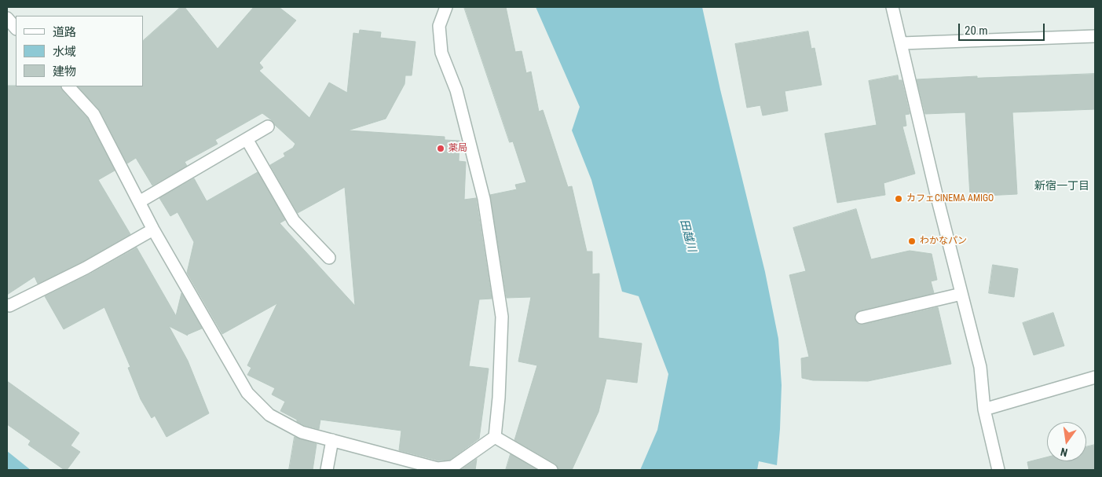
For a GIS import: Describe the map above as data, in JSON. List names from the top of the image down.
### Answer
{
  "districts": ["新宿一丁目"],
  "water": ["田越川"],
  "places": ["薬局", "カフェCINEMA AMIGO", "わかなパン"],
  "legend": ["道路", "水域", "建物"],
  "scale_bar": "20 m",
  "north": "bottom"
}
